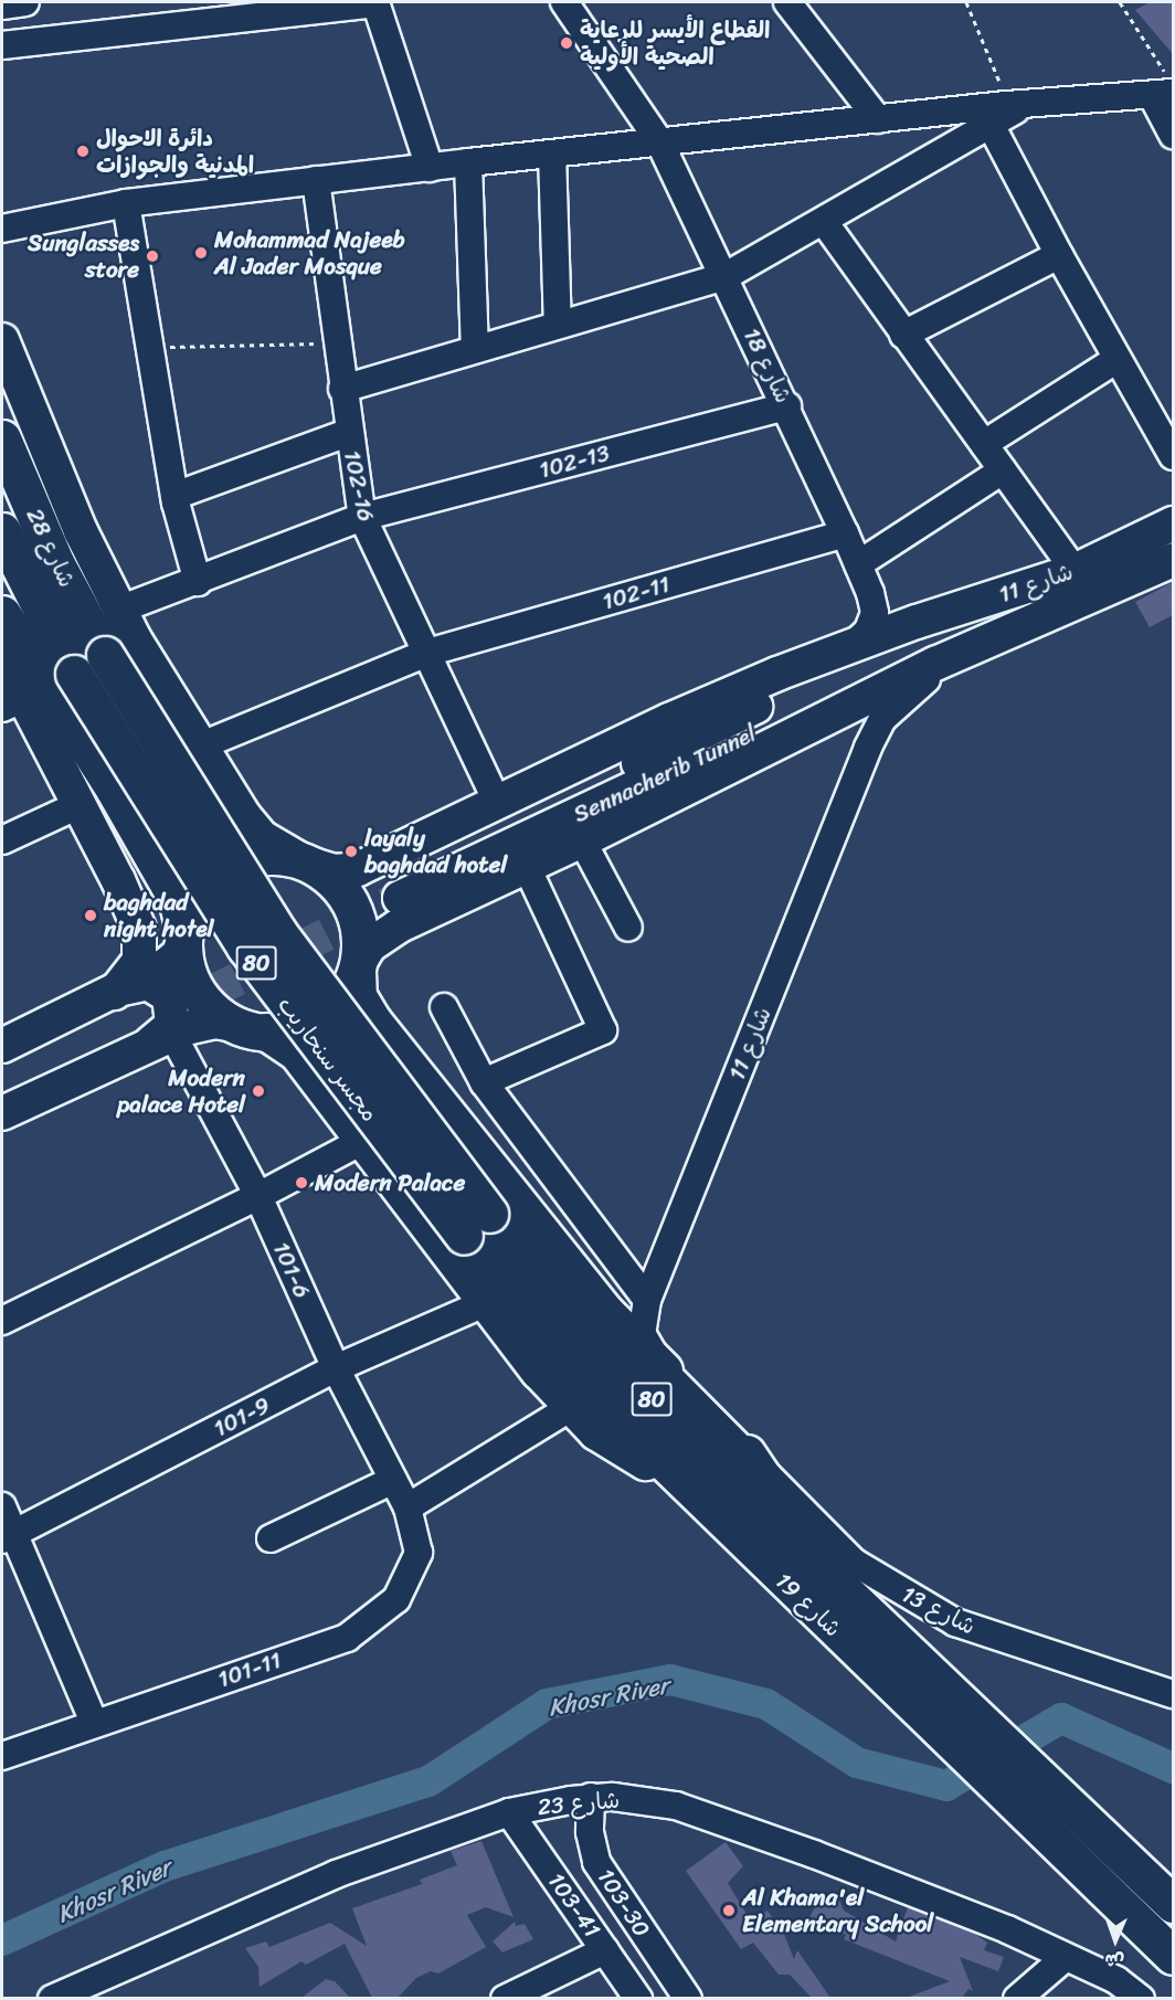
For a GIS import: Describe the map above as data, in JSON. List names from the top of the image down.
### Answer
{
  "streets": {
    "highway": [
      "شارع 28",
      "80",
      "مجسر سنحاريب",
      "شارع 19"
    ],
    "main road": ["شارع 11", "Sennacherib Tunnel"],
    "street": [
      "شارع 18",
      "102-13",
      "102-16",
      "102-11",
      "101-6",
      "101-9",
      "شارع 13",
      "101-11",
      "شارع 23",
      "103-30",
      "103-41"
    ]
  },
  "crossings": [
    ["شارع 18", "102-13"],
    ["شارع 18", "102-11"],
    ["102-13", "102-16"],
    ["102-16", "شارع 11"],
    ["102-16", "102-11"],
    ["شارع 28", "مجسر سنحاريب"],
    ["شارع 11", "Sennacherib Tunnel"],
    ["شارع 11", "شارع 13"],
    ["مجسر سنحاريب", "شارع 19"],
    ["101-6", "101-9"],
    ["101-6", "101-11"],
    ["شارع 23", "103-30"],
    ["شارع 23", "103-41"]
  ],
  "water": ["Khosr River"],
  "places": [
    "القطاع الأيسر للرعاية الصحية الأولية",
    "دائرة الاحوال المدنية والجوازات",
    "Mohammad Najeeb Al Jader Mosque",
    "Sunglasses store",
    "layaly baghdad hotel",
    "baghdad night hotel",
    "Modern palace Hotel",
    "Modern Palace",
    "Al Khama'el Elementary School"
  ],
  "north": "bottom"
}
